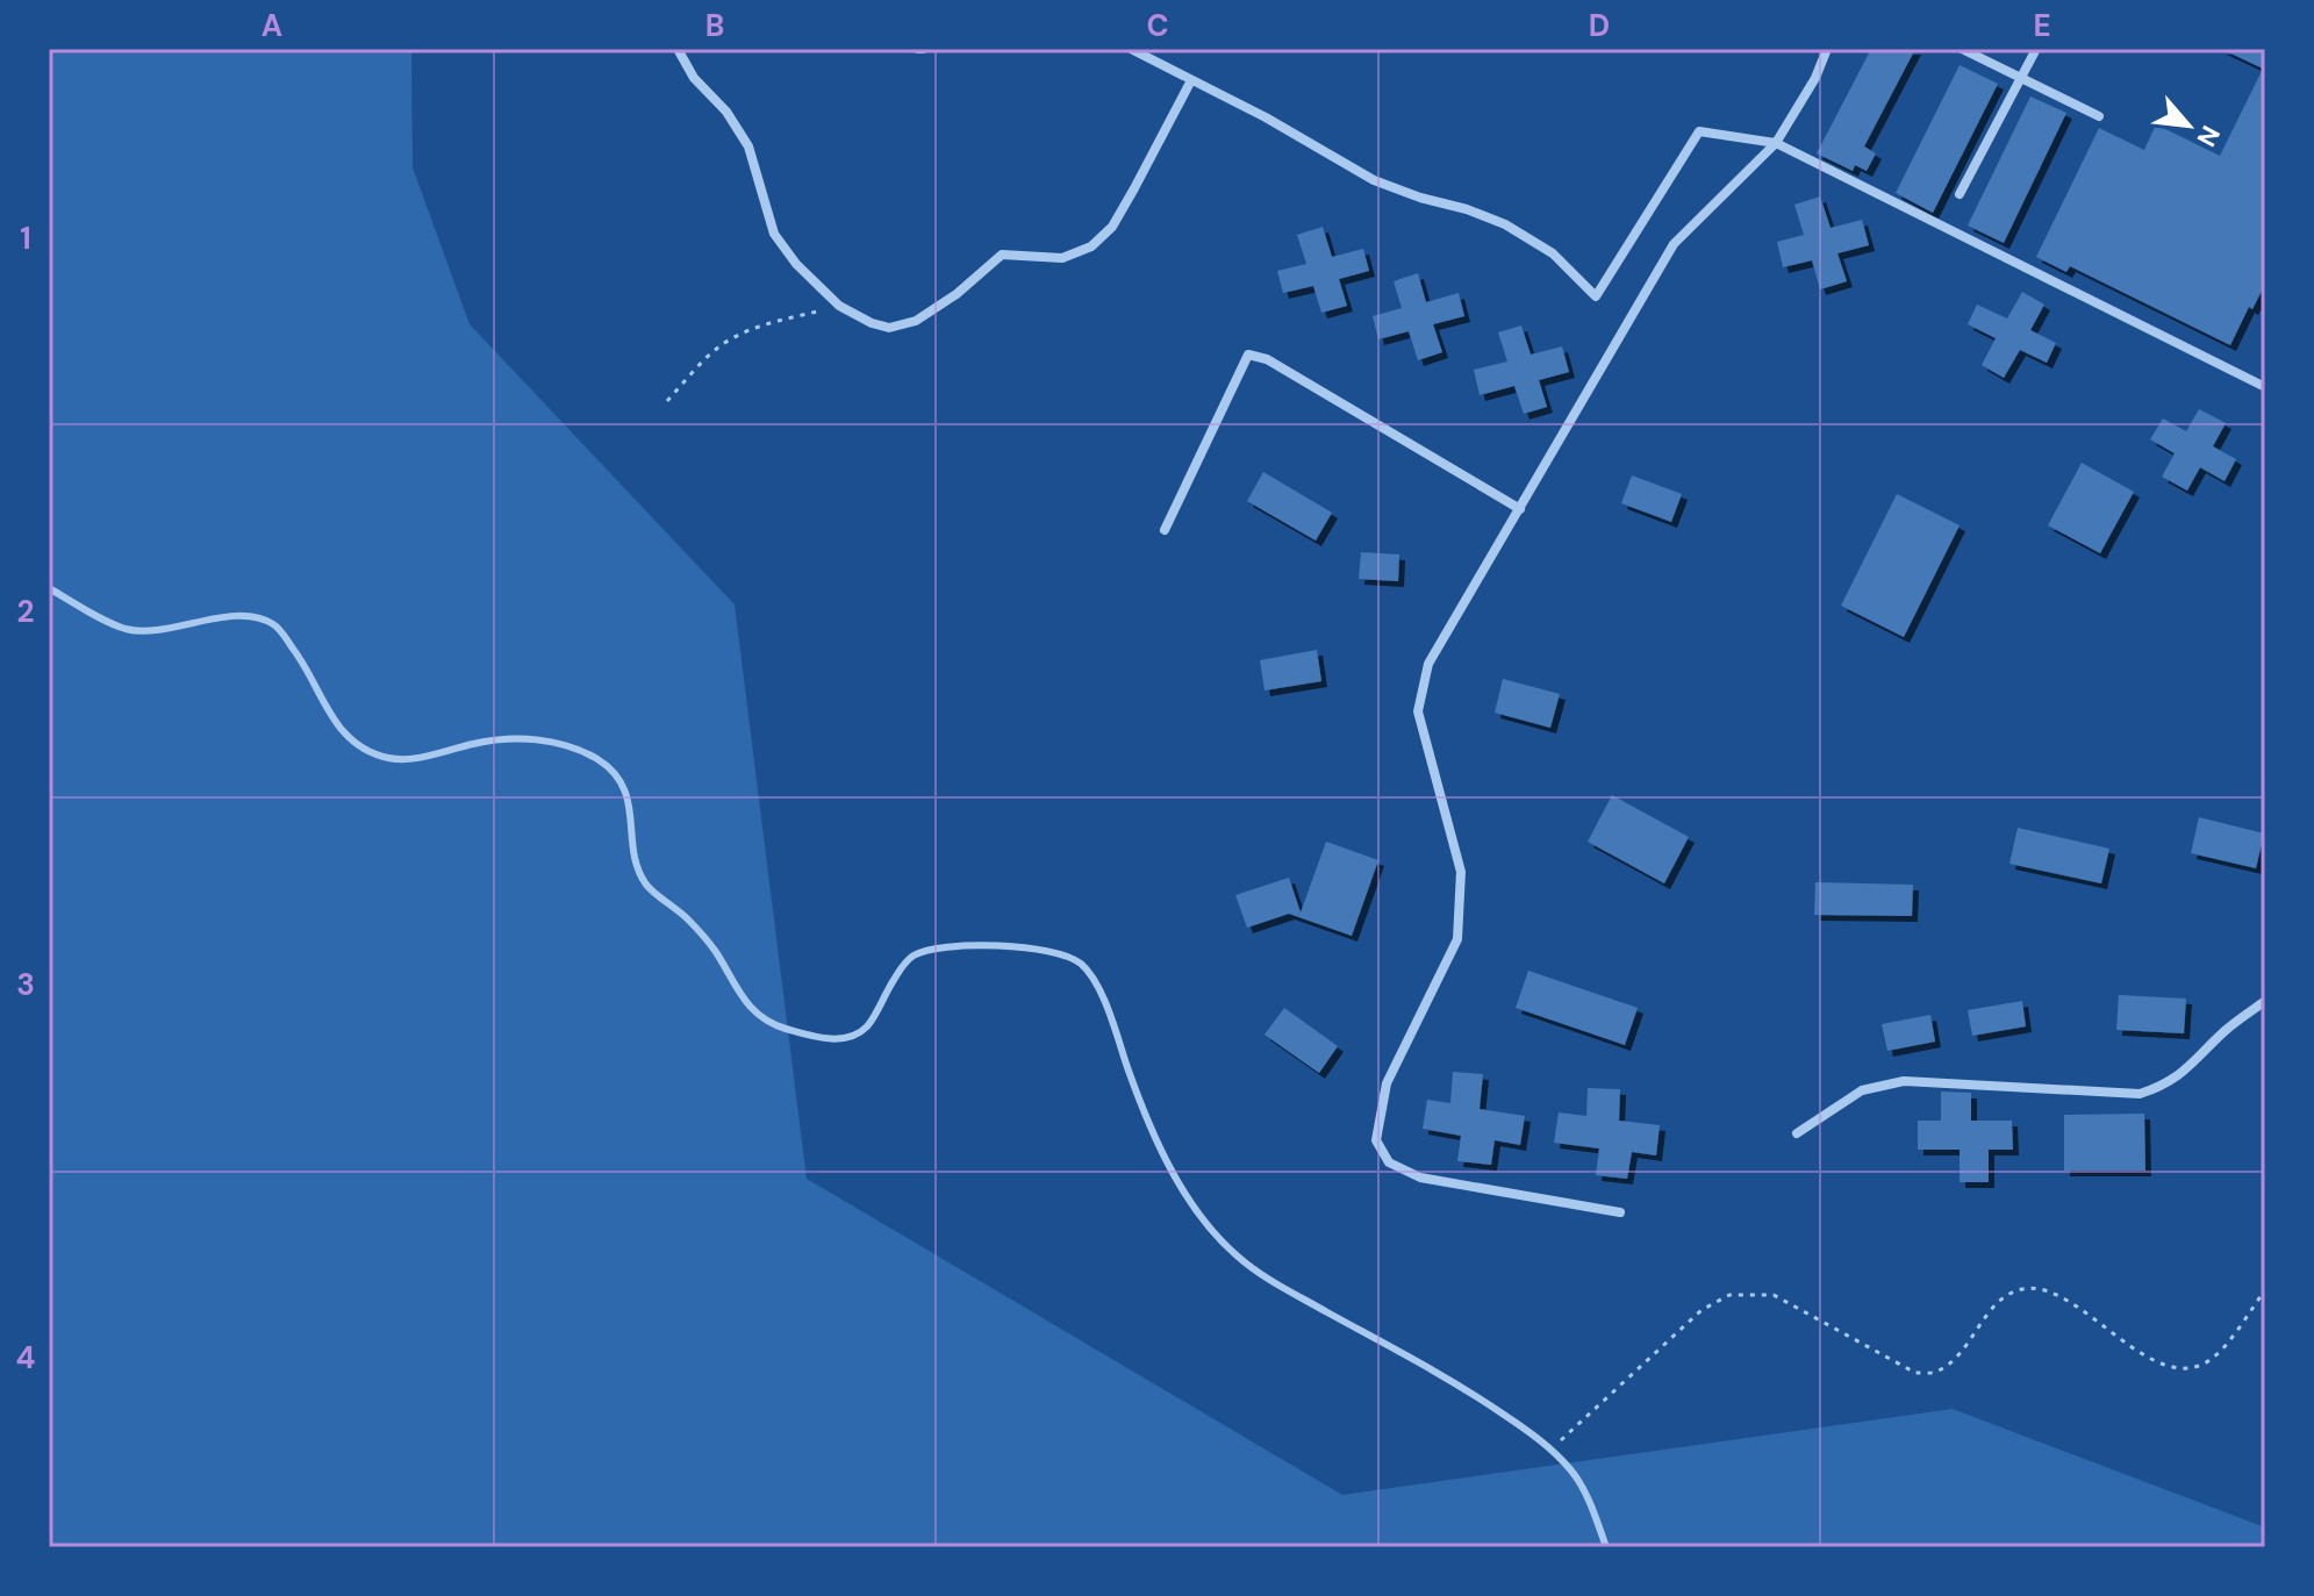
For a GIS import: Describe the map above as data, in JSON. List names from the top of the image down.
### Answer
{
  "north": "bottom right",
  "grid": {
    "columns": [
      "A",
      "B",
      "C",
      "D",
      "E"
    ],
    "rows": [
      "1",
      "2",
      "3",
      "4"
    ]
  }
}
